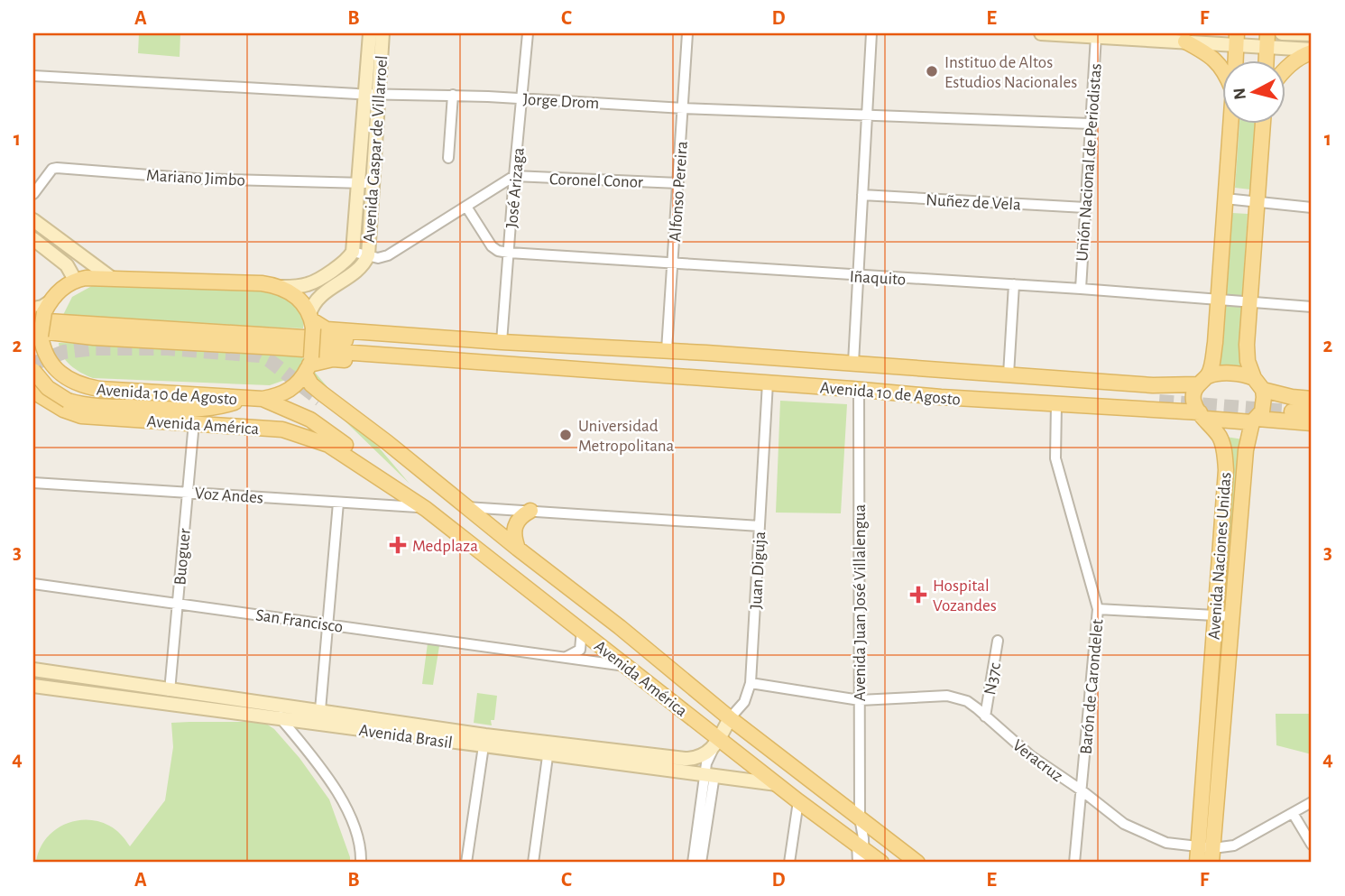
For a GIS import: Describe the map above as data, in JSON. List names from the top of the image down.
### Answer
{
  "streets": {
    "main road": ["Avenida 10 de Agosto", "Avenida América", "Avenida Naciones Unidas"],
    "street": [
      "Jorge Drom",
      "Avenida Gaspar de Villarroel",
      "Unión Nacional de Periodistas",
      "Mariano Jimbo",
      "Coronel Conor",
      "José Arizaga",
      "Alfonso Pereira",
      "Nuñez de Vela",
      "Iñaquito",
      "Voz Andes",
      "Buoguer",
      "Juan Diguja",
      "Avenida Juan José Villalengua",
      "San Francisco",
      "N37c",
      "Barón de Carondelet",
      "Avenida Brasil",
      "Veracruz"
    ]
  },
  "crossings": [
    ["Jorge Drom", "Avenida Gaspar de Villarroel"],
    ["Jorge Drom", "Unión Nacional de Periodistas"],
    ["Jorge Drom", "José Arizaga"],
    ["Jorge Drom", "Alfonso Pereira"],
    ["Avenida Gaspar de Villarroel", "Mariano Jimbo"],
    ["Avenida Gaspar de Villarroel", "Avenida 10 de Agosto"],
    ["Unión Nacional de Periodistas", "Nuñez de Vela"],
    ["Unión Nacional de Periodistas", "Iñaquito"],
    ["Coronel Conor", "José Arizaga"],
    ["Coronel Conor", "Alfonso Pereira"],
    ["José Arizaga", "Iñaquito"],
    ["José Arizaga", "Avenida 10 de Agosto"],
    ["Alfonso Pereira", "Iñaquito"],
    ["Alfonso Pereira", "Avenida 10 de Agosto"],
    ["Iñaquito", "Avenida Naciones Unidas"],
    ["Avenida 10 de Agosto", "Avenida América"],
    ["Avenida 10 de Agosto", "Avenida Naciones Unidas"],
    ["Avenida 10 de Agosto", "Juan Diguja"],
    ["Avenida 10 de Agosto", "Avenida Juan José Villalengua"],
    ["Avenida 10 de Agosto", "Barón de Carondelet"],
    ["Avenida América", "Voz Andes"],
    ["Avenida América", "Buoguer"],
    ["Avenida América", "Juan Diguja"],
    ["Avenida América", "Avenida Juan José Villalengua"],
    ["Avenida América", "San Francisco"],
    ["Avenida América", "Avenida Brasil"],
    ["Voz Andes", "Buoguer"],
    ["Avenida Naciones Unidas", "Veracruz"],
    ["Buoguer", "San Francisco"],
    ["Buoguer", "Avenida Brasil"],
    ["Juan Diguja", "Avenida Brasil"],
    ["Juan Diguja", "Veracruz"],
    ["Avenida Juan José Villalengua", "Veracruz"],
    ["N37c", "Veracruz"],
    ["Barón de Carondelet", "Veracruz"]
  ],
  "places": {
    "other": ["Instituo de Altos Estudios Nacionales", "Universidad Metropolitana"],
    "health": ["Medplaza", "Hospital Vozandes"]
  },
  "north": "left",
  "grid": {
    "columns": [
      "A",
      "B",
      "C",
      "D",
      "E",
      "F"
    ],
    "rows": [
      "1",
      "2",
      "3",
      "4"
    ]
  }
}
